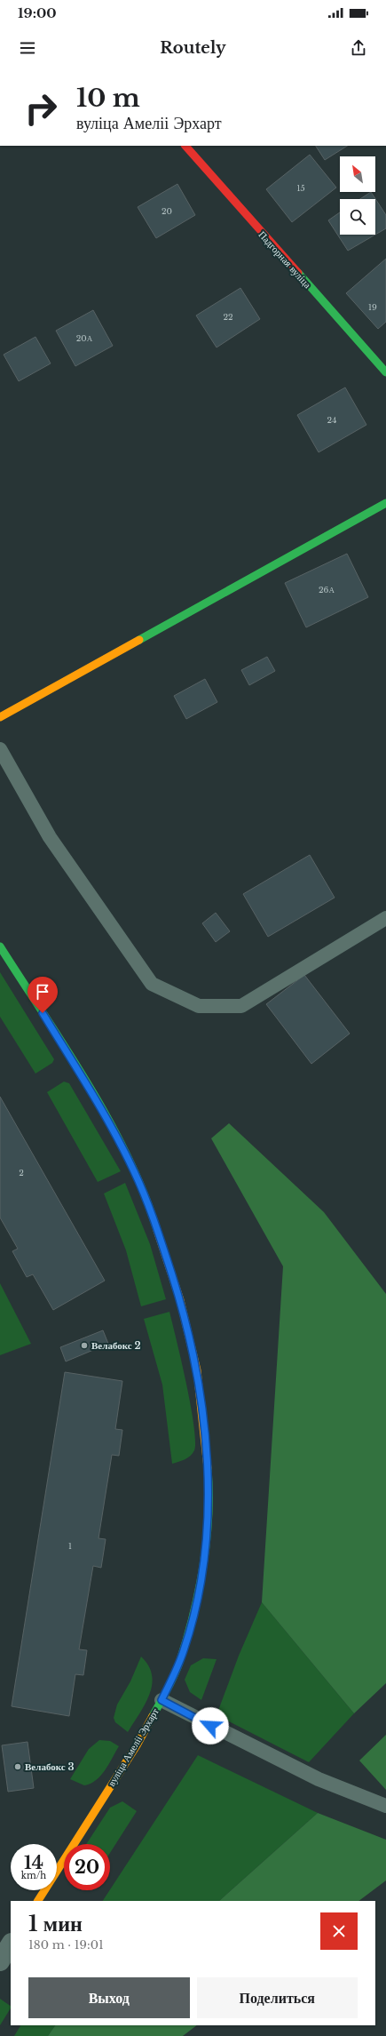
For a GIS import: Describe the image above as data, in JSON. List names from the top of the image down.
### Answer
{
  "streets": {
    "street": ["Падгорная вуліца", "вуліца Амеліі Эрхарт"]
  },
  "places": ["Велабокс 2", "Велабокс 3"],
  "house_numbers": [
    "15",
    "20",
    "19",
    "22",
    "20А",
    "24",
    "26А",
    "2",
    "1"
  ],
  "north": "top left",
  "page": {
    "status": "19:00",
    "header": "Routely",
    "turn": ["10 m", "вуліца Амеліі Эрхарт"],
    "speed": "14 km/h",
    "limit": "20",
    "heading": ["1 мин", "180 m · 19:01"],
    "buttons": ["Выход", "Поделиться"]
  }
}
